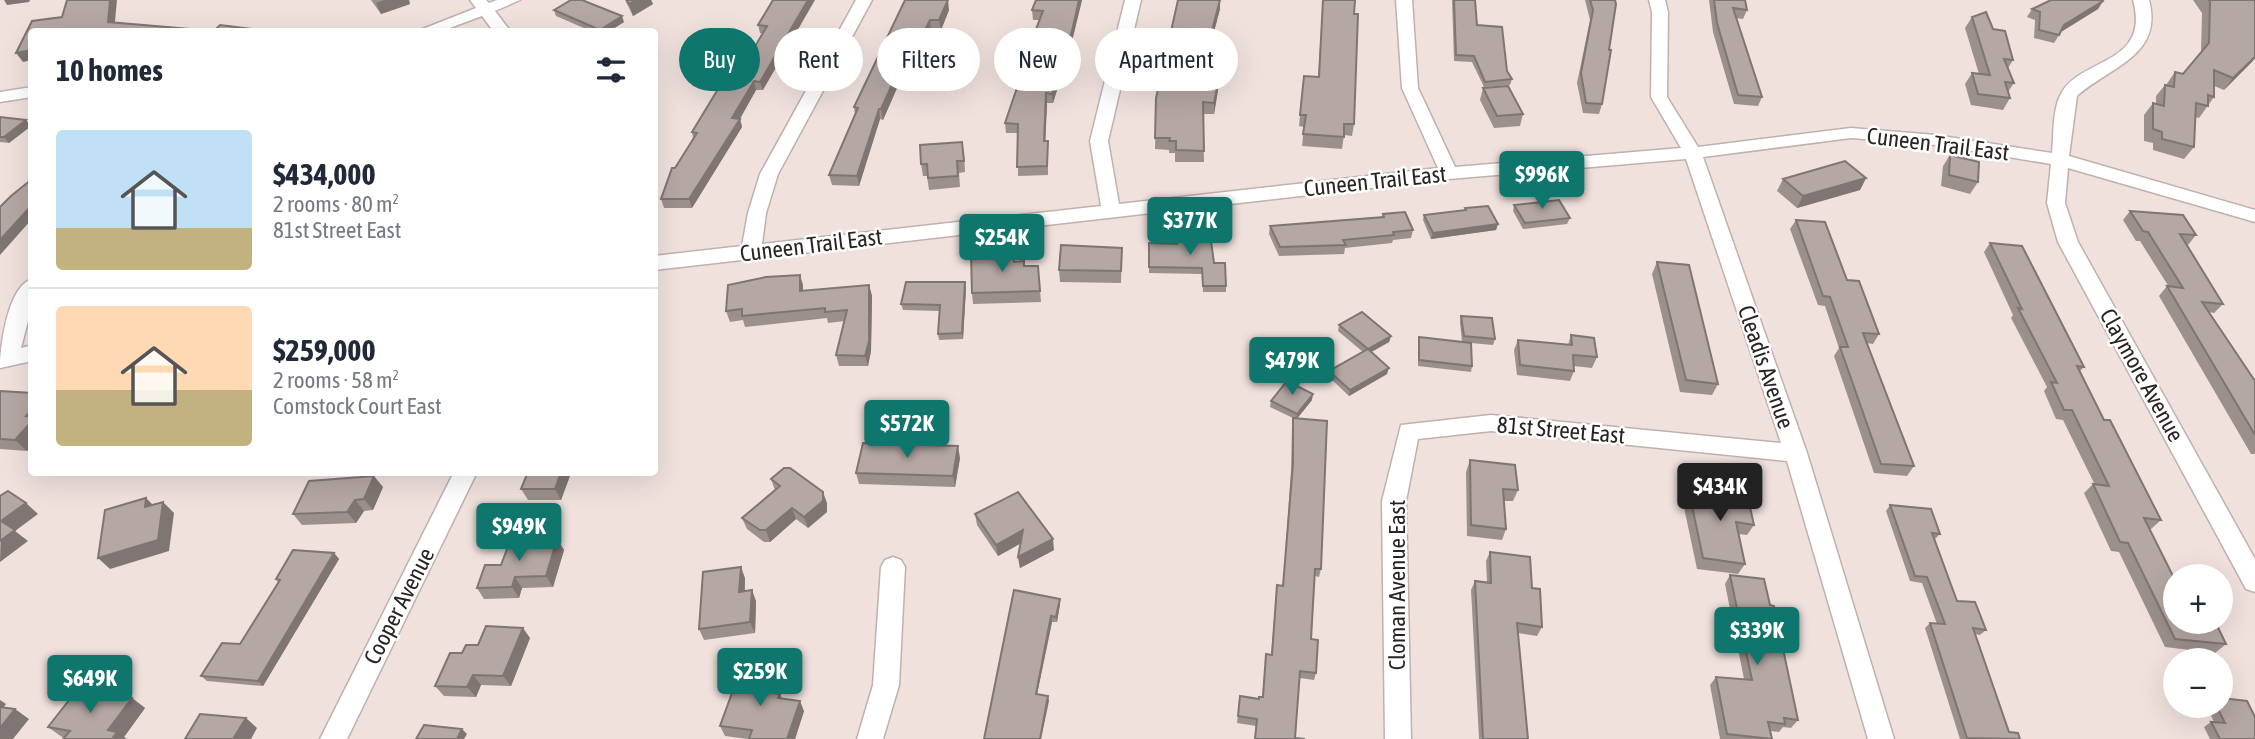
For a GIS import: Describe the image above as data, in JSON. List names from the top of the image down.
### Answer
{
  "streets": {
    "street": [
      "Cuneen Trail East",
      "Cleadis Avenue",
      "Claymore Avenue",
      "81st Street East",
      "Cloman Avenue East",
      "Cooper Avenue"
    ]
  },
  "crossings": [
    ["Cuneen Trail East", "Cleadis Avenue"],
    ["Cuneen Trail East", "Claymore Avenue"],
    ["Cleadis Avenue", "81st Street East"],
    ["81st Street East", "Cloman Avenue East"]
  ],
  "page": {
    "chip": [
      "Buy",
      "Rent",
      "Filters",
      "New",
      "Apartment"
    ],
    "heading": "10 homes",
    "list": [
      {
        "name": "$434,000",
        "note": "2 rooms · 80 m² · 81st Street East"
      },
      {
        "name": "$259,000",
        "note": "2 rooms · 58 m² · Comstock Court East"
      }
    ],
    "price": [
      "$996K",
      "$377K",
      "$254K",
      "$479K",
      "$572K",
      "$434K",
      "$949K",
      "$339K",
      "$259K",
      "$649K"
    ],
    "map_buttons": ["+", "−"]
  }
}
